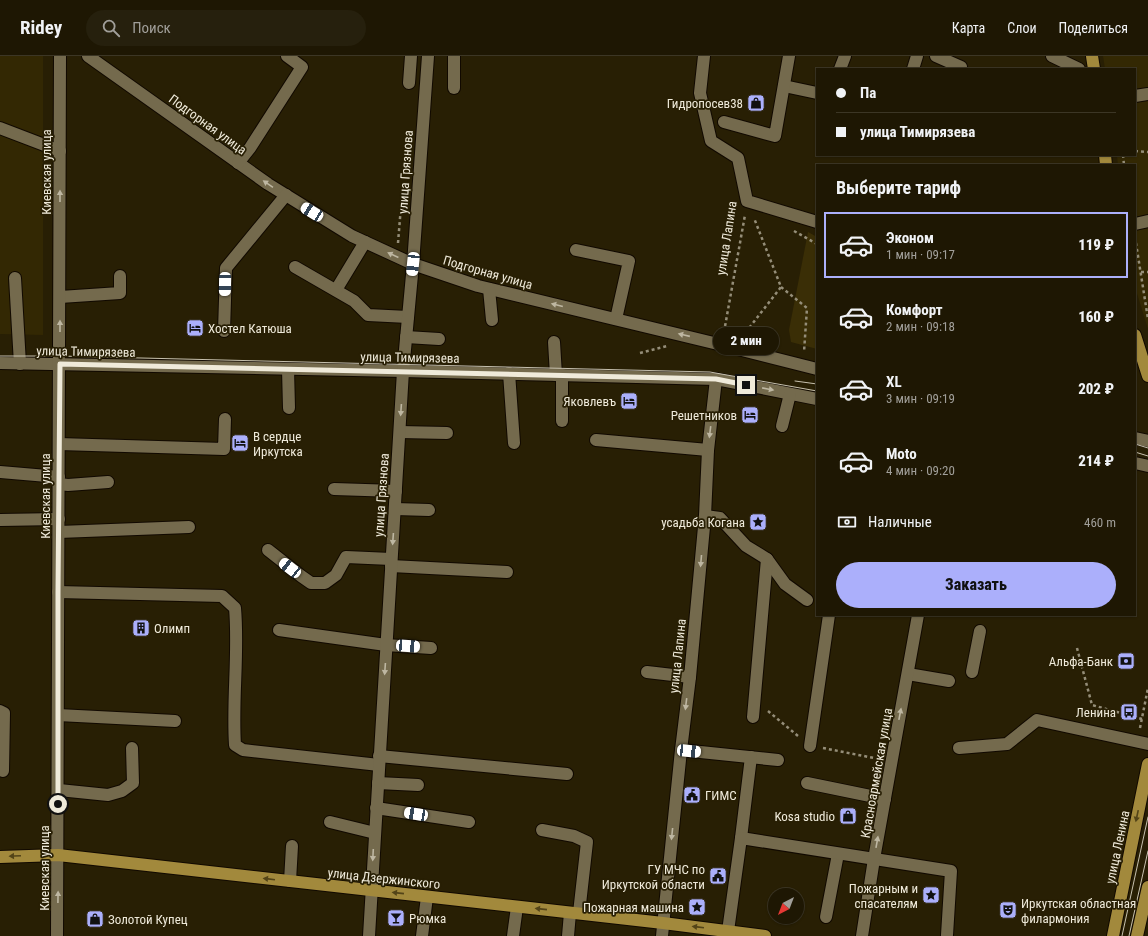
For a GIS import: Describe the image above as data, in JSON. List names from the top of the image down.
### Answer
{
  "streets": {
    "main road": ["улица Ленина", "улица Дзержинского"],
    "street": [
      "Подгорная улица",
      "Киевская улица",
      "улица Грязнова",
      "улица Лапина",
      "улица Тимирязева",
      "Красноармейская улица"
    ]
  },
  "crossings": [
    ["Подгорная улица", "улица Грязнова"],
    ["Подгорная улица", "улица Лапина"],
    ["Киевская улица", "улица Тимирязева"],
    ["Киевская улица", "улица Дзержинского"],
    ["улица Грязнова", "улица Тимирязева"],
    ["улица Грязнова", "улица Дзержинского"],
    ["улица Лапина", "улица Тимирязева"],
    ["улица Лапина", "улица Дзержинского"]
  ],
  "one_way": ["Подгорная улица", "улица Ленина", "улица Дзержинского"],
  "places": {
    "shop": ["Гидропосев38", "Kosa studio", "Золотой Купец"],
    "hotel": [
      "Хостел Катюша",
      "Яковлевъ",
      "Решетников",
      "В сердце Иркутска"
    ],
    "place": ["усадьба Когана", "Пожарным и спасателям", "Пожарная машина"],
    "building": ["Олимп"],
    "bank": ["Альфа-Банк"],
    "bus stop": ["Ленина"],
    "public building": ["ГИМС", "ГУ МЧС по Иркутской области"],
    "theatre": ["Иркутская областная филармония"],
    "bar": ["Рюмка"]
  },
  "north": "bottom left",
  "page": {
    "header": "Ridey",
    "search": "Поиск",
    "nav": ["Карта", "Слои", "Поделиться"],
    "banner": ["Па", "улица Тимирязева"],
    "heading": "Выберите тариф",
    "list": [
      {
        "name": "Эконом",
        "note": "1 мин · 09:17",
        "value": "119 ₽"
      },
      {
        "name": "Комфорт",
        "note": "2 мин · 09:18",
        "value": "160 ₽"
      },
      {
        "name": "XL",
        "note": "3 мин · 09:19",
        "value": "202 ₽"
      },
      {
        "name": "Moto",
        "note": "4 мин · 09:20",
        "value": "214 ₽"
      }
    ],
    "bubble": "2 мин",
    "pay": ["Наличные", "460 m"],
    "buttons": "Заказать"
  }
}
